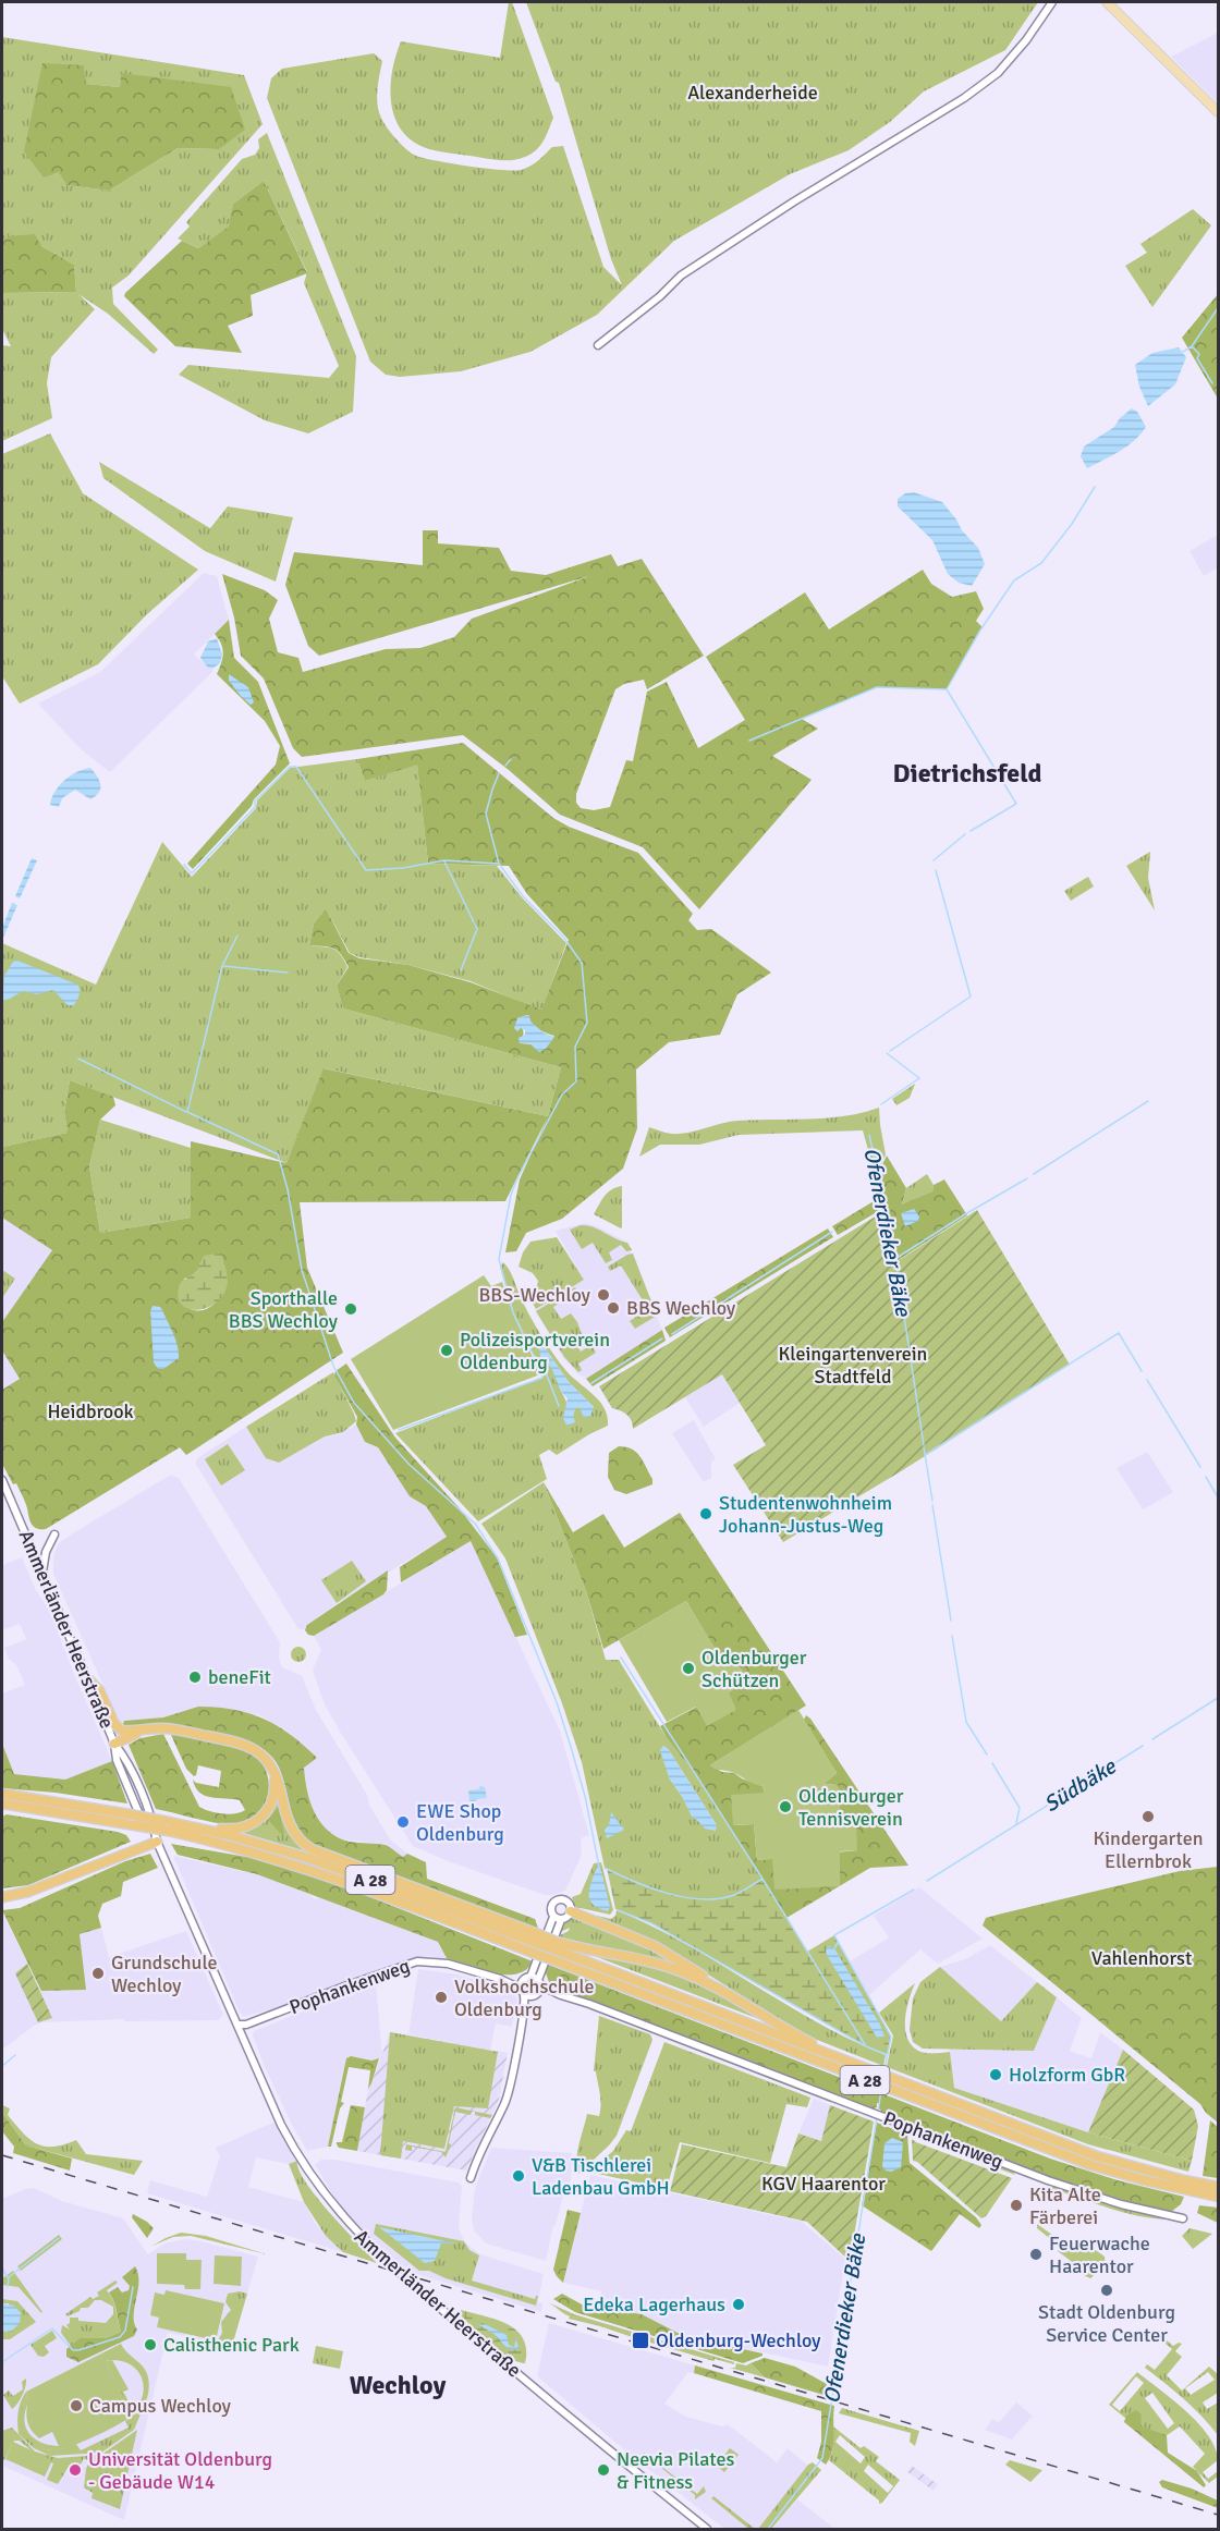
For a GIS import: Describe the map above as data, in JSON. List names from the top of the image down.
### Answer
{
  "streets": {
    "highway": ["A 28"],
    "street": ["Ammerländer Heerstraße", "Pophankenweg"]
  },
  "crossings": [
    ["Ammerländer Heerstraße", "Pophankenweg"]
  ],
  "districts": ["Dietrichsfeld", "Wechloy"],
  "water": ["Ofenerdieker Bäke", "Südbäke"],
  "parks": [
    "Alexanderheide",
    "Kleingartenverein Stadtfeld",
    "Heidbrook",
    "Vahlenhorst",
    "KGV Haarentor"
  ],
  "places": {
    "other": [
      "BBS-Wechloy",
      "BBS Wechloy",
      "Sporthalle BBS Wechloy",
      "Polizeisportverein Oldenburg",
      "Studentenwohnheim Johann-Justus-Weg",
      "Oldenburger Schützen",
      "beneFit",
      "Oldenburger Tennisverein",
      "Kindergarten Ellernbrok",
      "EWE Shop Oldenburg",
      "Grundschule Wechloy",
      "Volkshochschule Oldenburg",
      "Holzform GbR",
      "V&B Tischlerei Ladenbau GmbH",
      "Kita Alte Färberei",
      "Feuerwache Haarentor",
      "Stadt Oldenburg Service Center",
      "Edeka Lagerhaus",
      "Calisthenic Park",
      "Campus Wechloy",
      "Universität Oldenburg - Gebäude W14",
      "Neevia Pilates & Fitness"
    ],
    "transit": ["Oldenburg-Wechloy"]
  }
}
